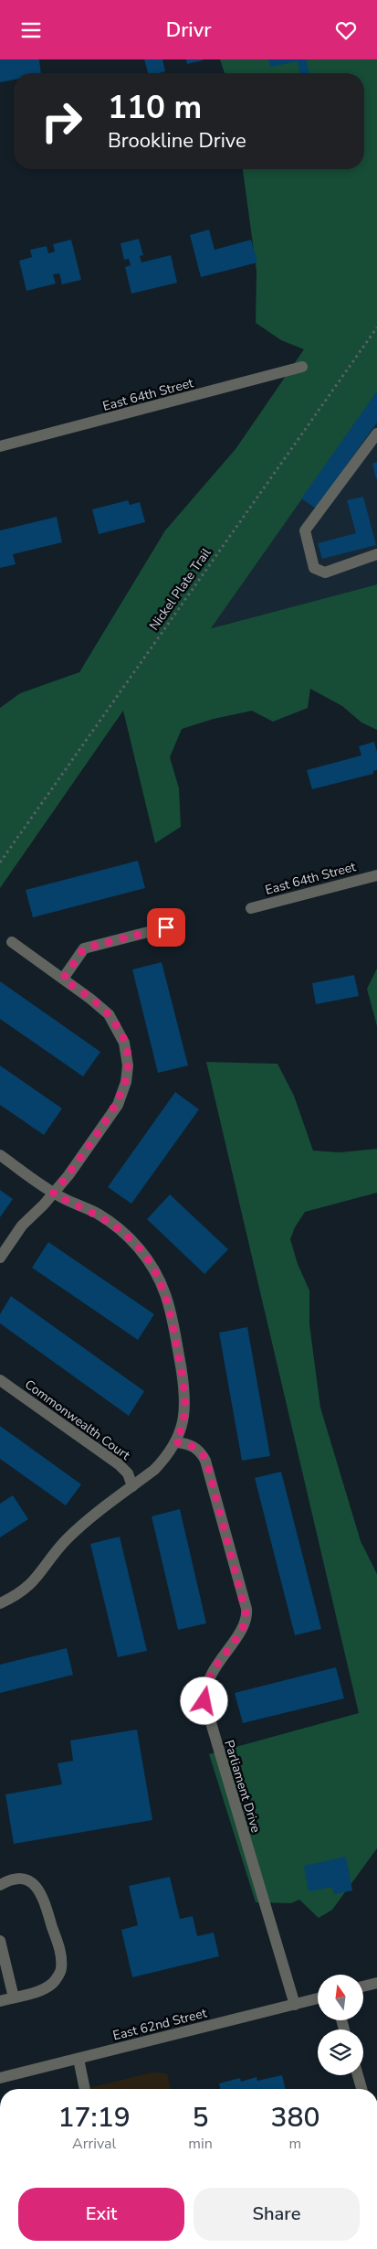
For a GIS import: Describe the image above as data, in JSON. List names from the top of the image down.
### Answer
{
  "streets": {
    "street": [
      "East 64th Street",
      "Commonwealth Court",
      "Parliament Drive",
      "East 62nd Street"
    ],
    "path": ["Nickel Plate Trail"]
  },
  "crossings": [
    ["Parliament Drive", "East 62nd Street"]
  ],
  "north": "top",
  "page": {
    "header": "Drivr",
    "turn": ["110 m", "Brookline Drive"],
    "eta": [
      "17:19",
      "Arrival",
      "5",
      "min",
      "380",
      "m"
    ],
    "buttons": ["Exit", "Share"]
  }
}
